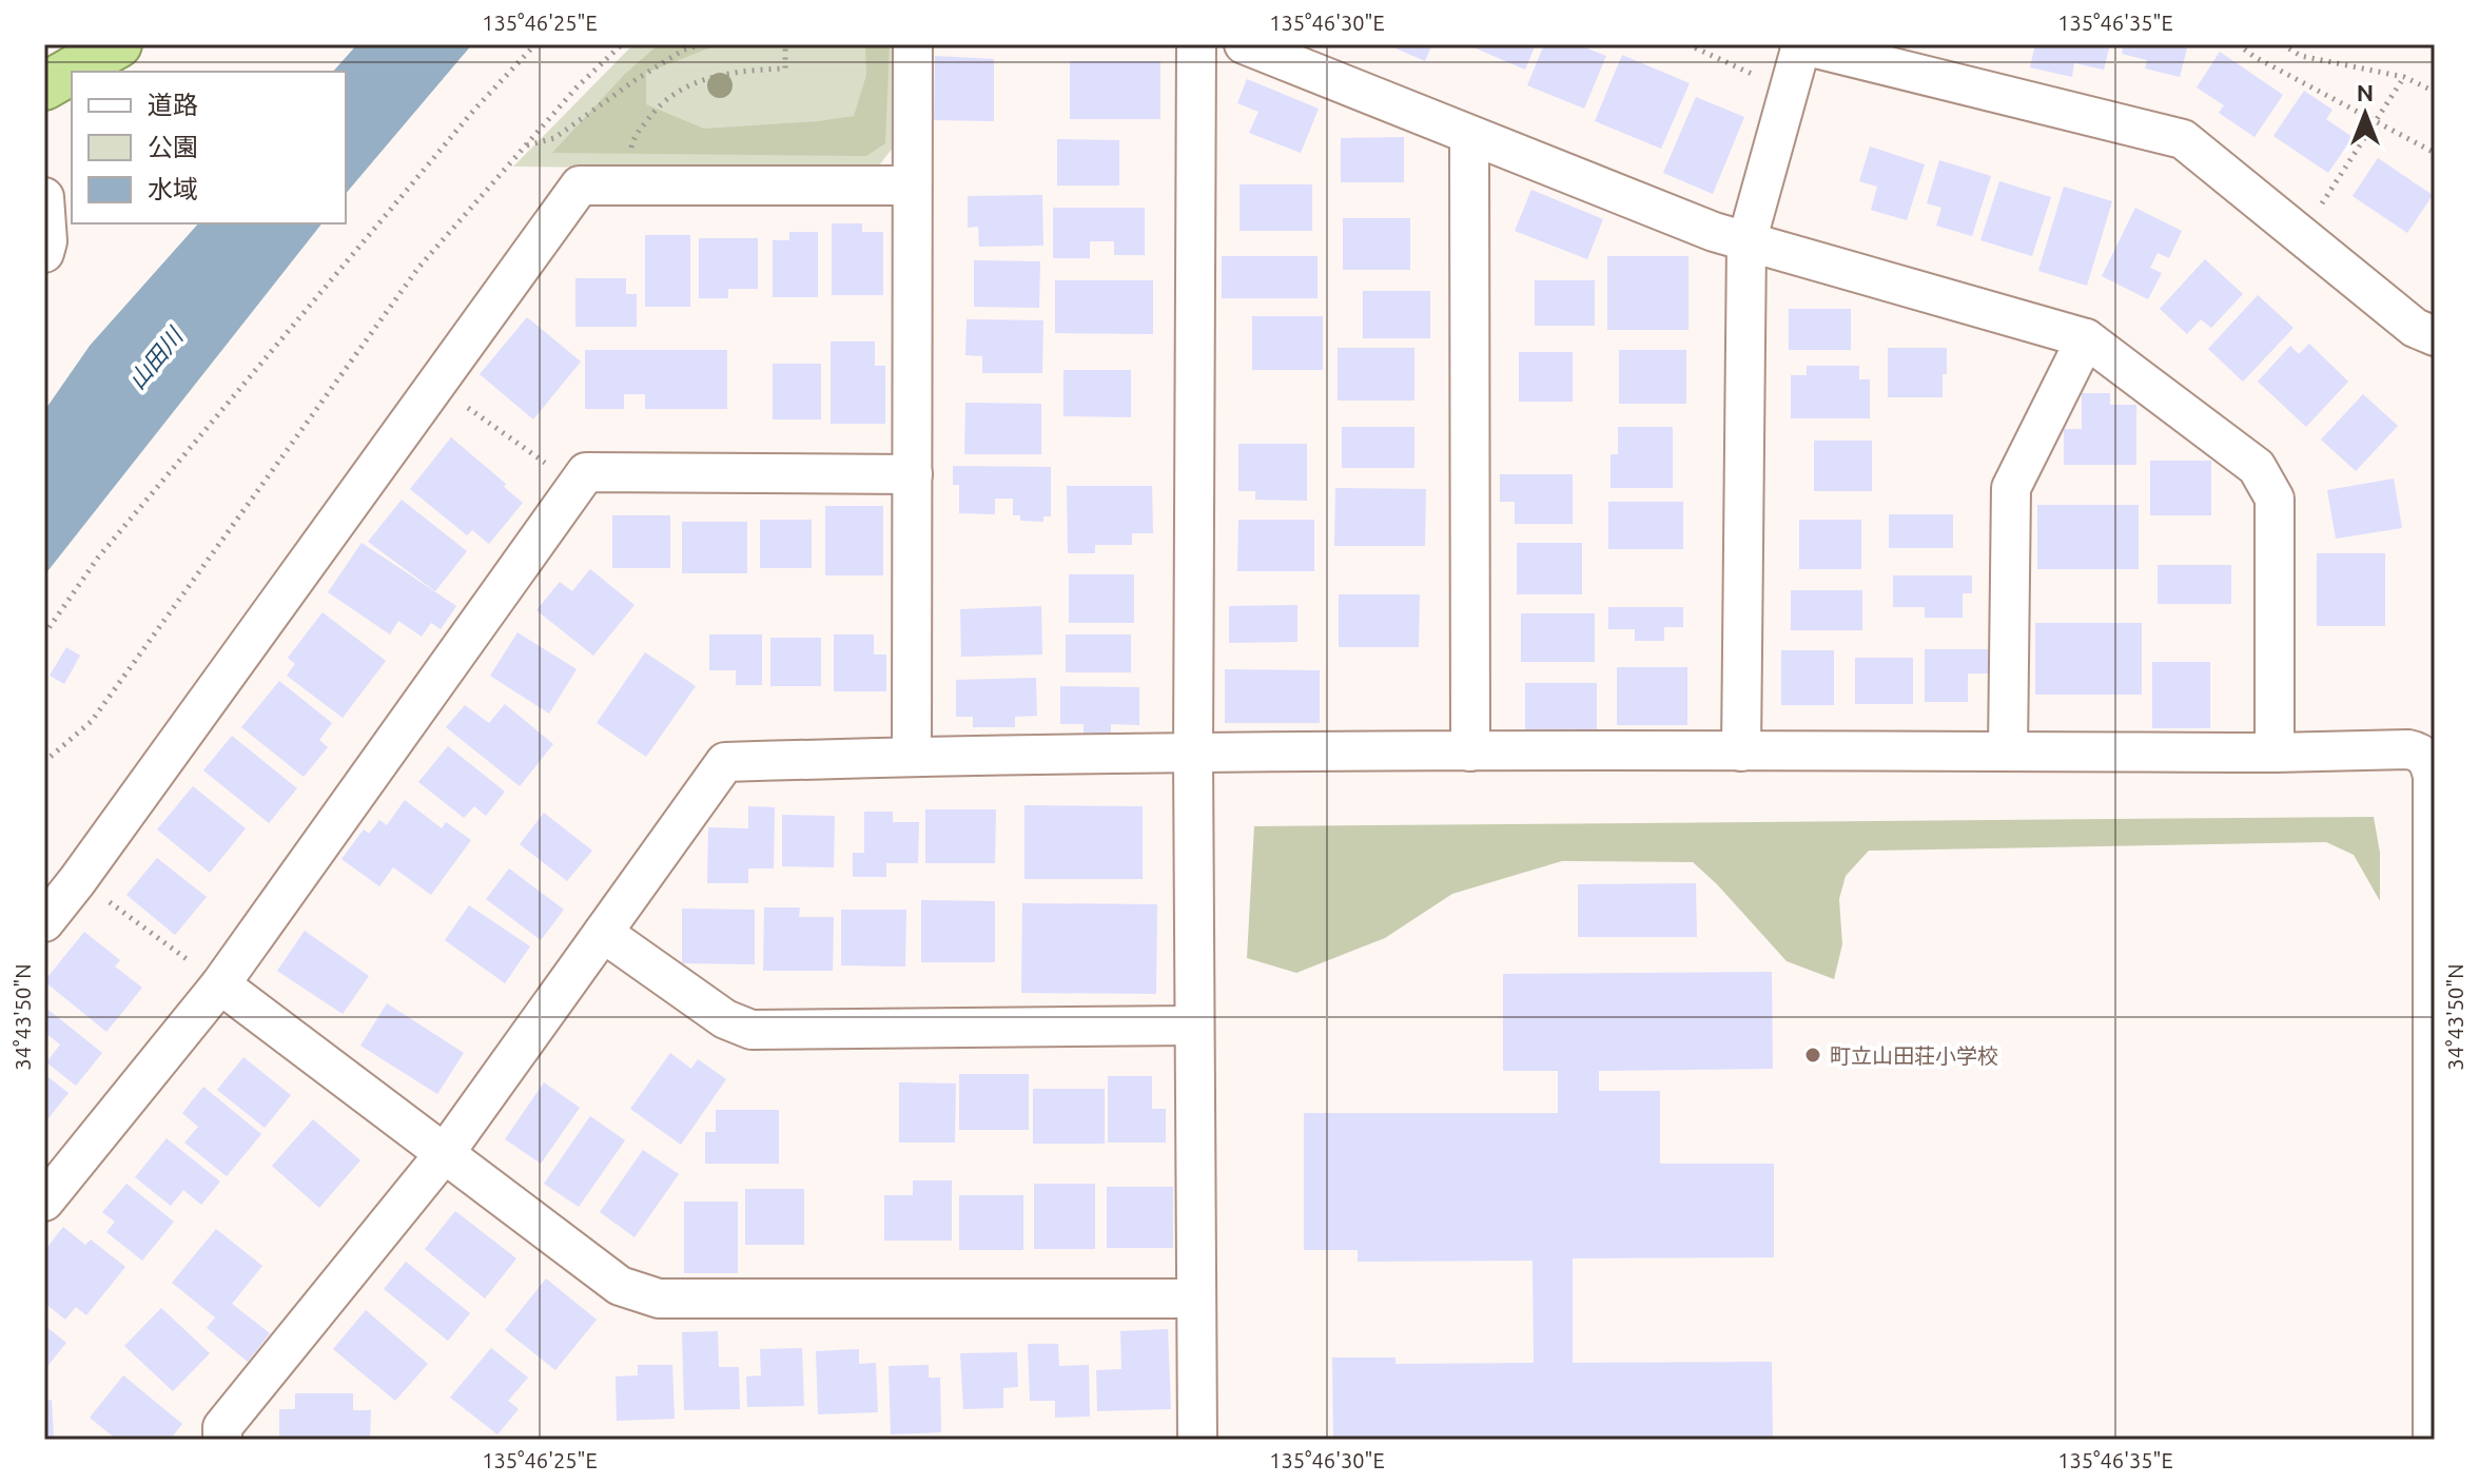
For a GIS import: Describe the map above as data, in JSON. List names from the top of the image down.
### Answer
{
  "water": ["山田川"],
  "places": ["町立山田荘小学校"],
  "legend": ["道路", "公園", "水域"],
  "north": "top",
  "coordinates": [
    "135°46'25\"E",
    "135°46'30\"E",
    "135°46'35\"E",
    "34°43'50\"N"
  ]
}
